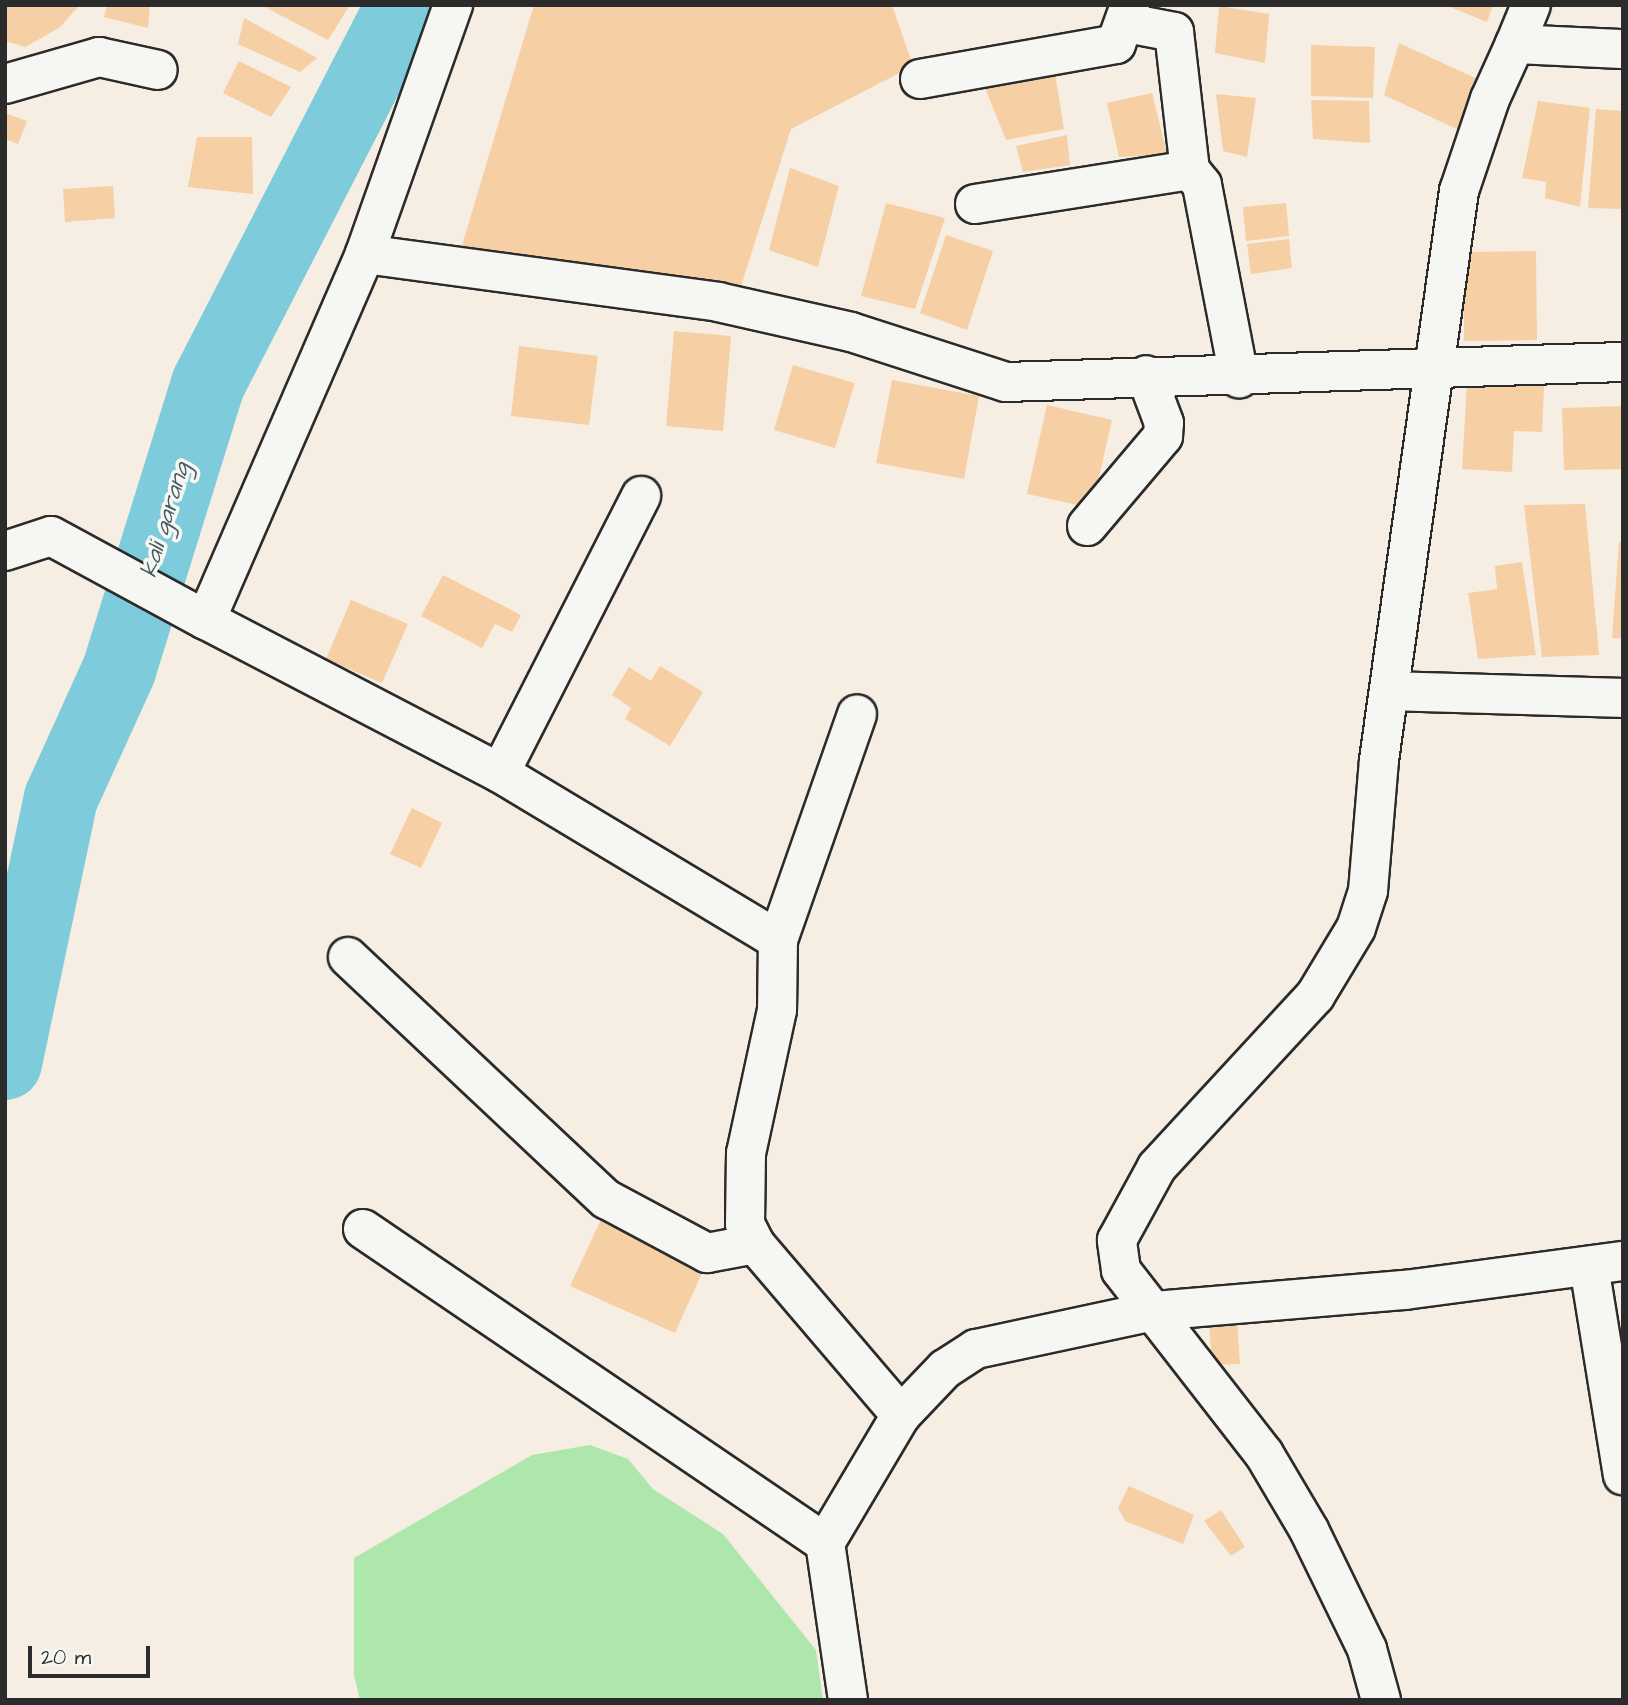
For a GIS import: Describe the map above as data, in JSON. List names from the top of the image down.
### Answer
{
  "water": ["kali garang"],
  "scale_bar": "20 m"
}
